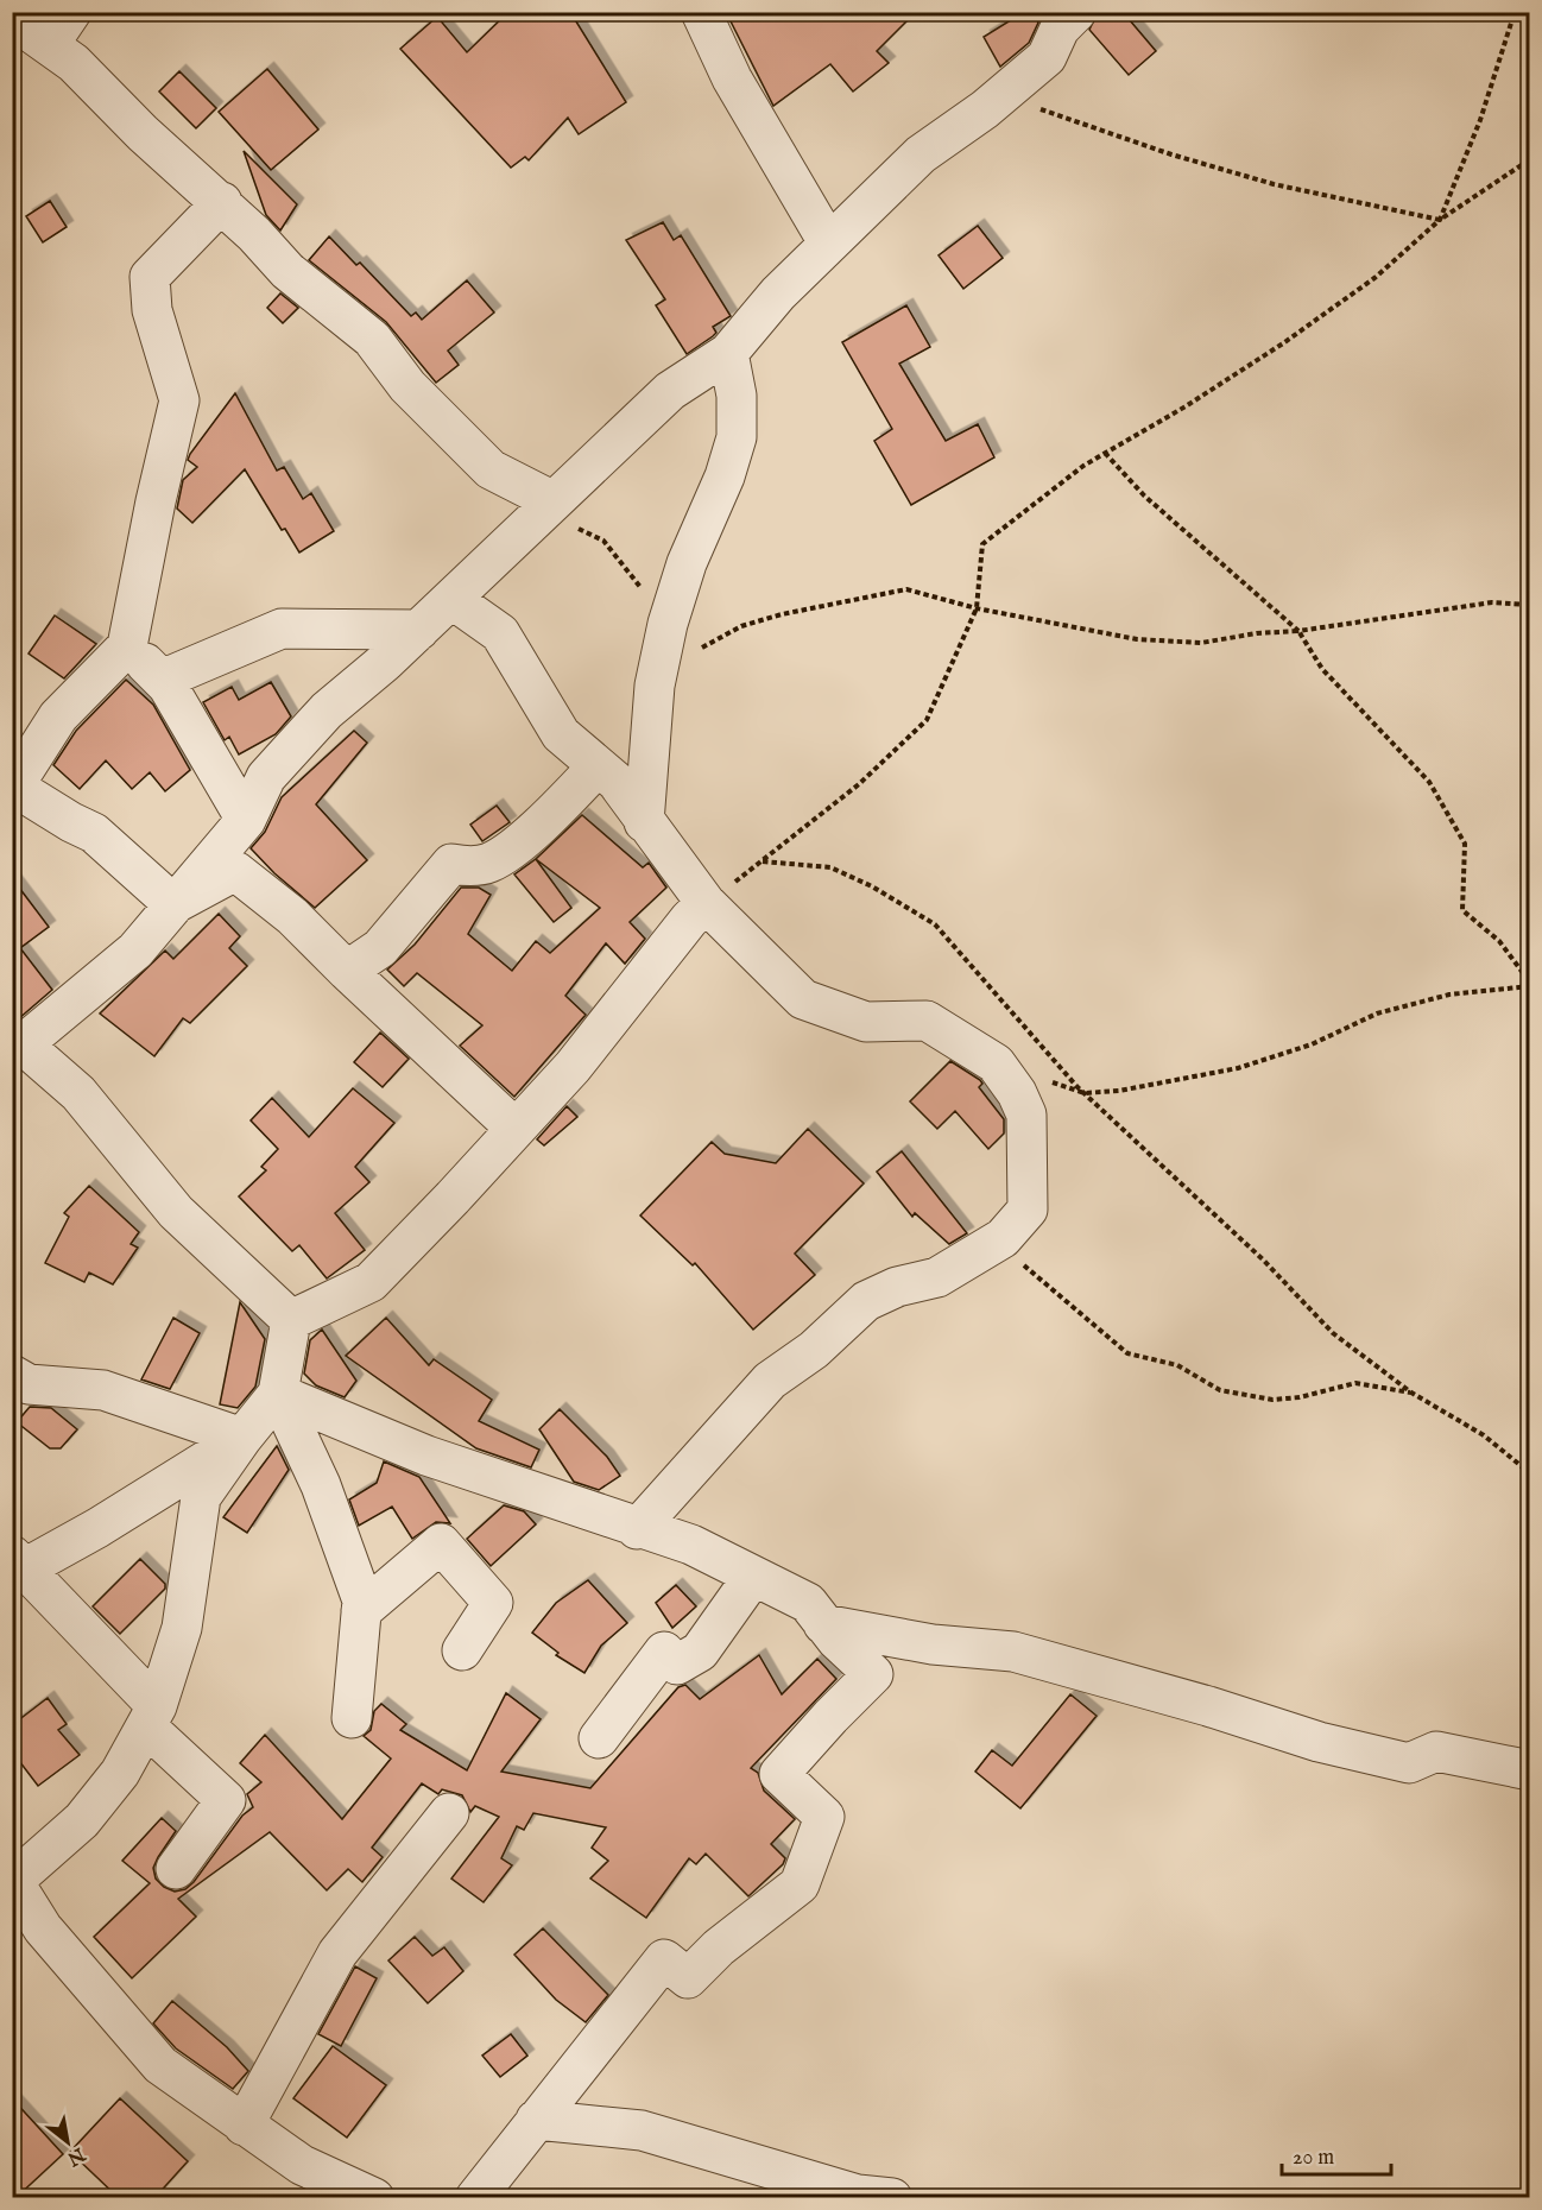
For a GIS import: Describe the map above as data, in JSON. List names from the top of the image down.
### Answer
{
  "scale_bar": "20 m",
  "north": "bottom right"
}
